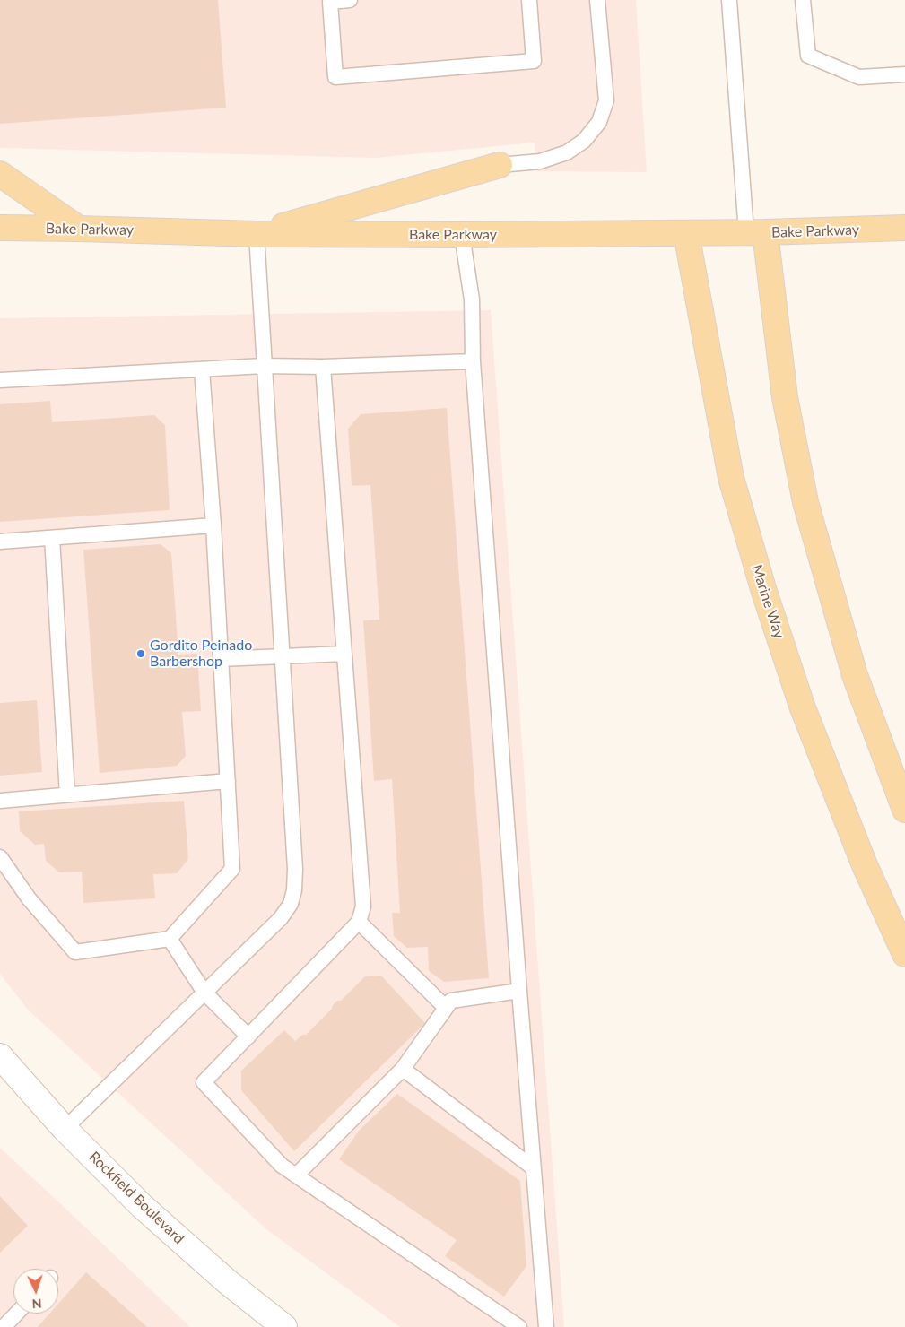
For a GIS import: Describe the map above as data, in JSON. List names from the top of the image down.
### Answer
{
  "streets": {
    "main road": ["Bake Parkway", "Marine Way"],
    "street": ["Rockfield Boulevard"]
  },
  "crossings": [
    ["Bake Parkway", "Marine Way"]
  ],
  "places": ["Gordito Peinado Barbershop"],
  "north": "bottom"
}
